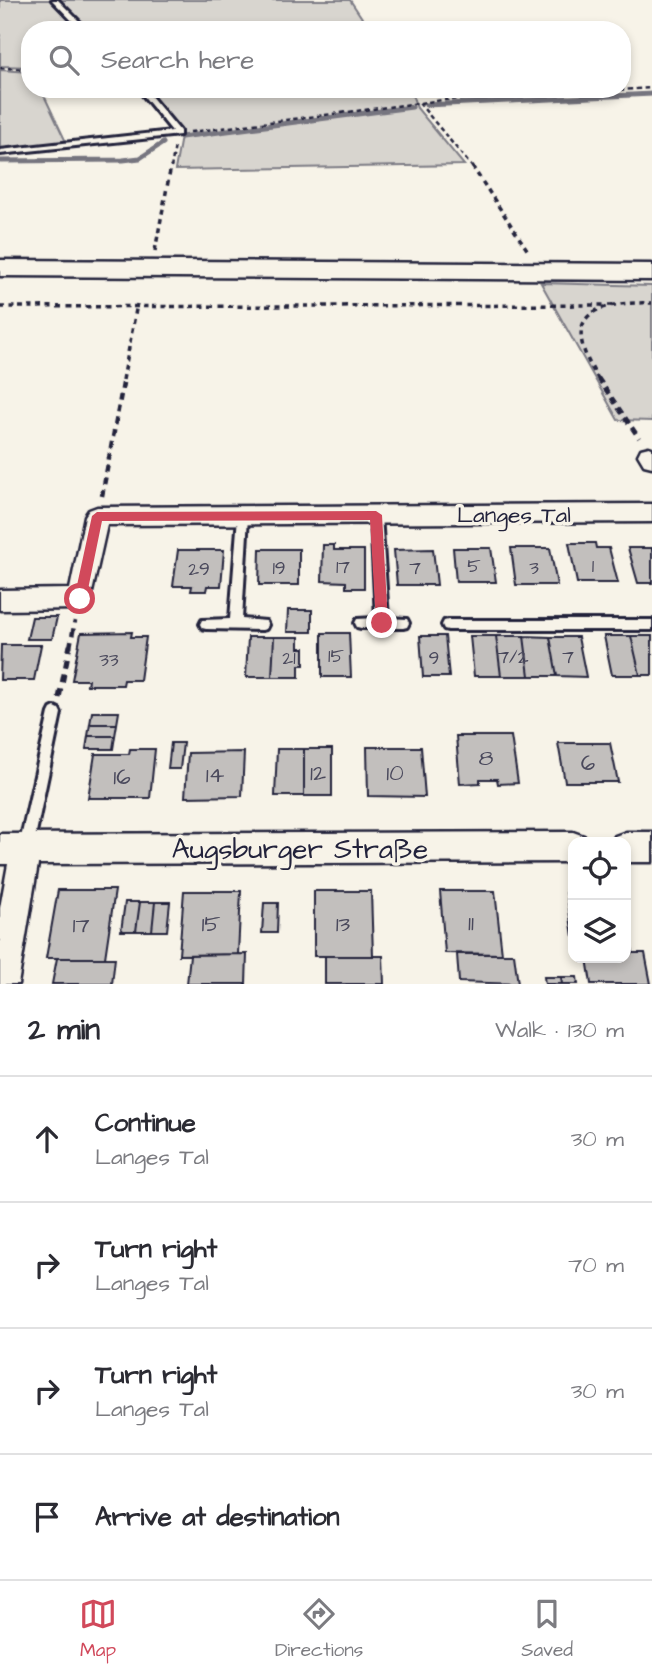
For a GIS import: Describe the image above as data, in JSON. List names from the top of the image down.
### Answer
{
  "streets": {
    "street": ["Langes Tal", "Augsburger Straße"]
  },
  "house_numbers": [
    "5",
    "1",
    "17",
    "19",
    "7",
    "3",
    "29",
    "15",
    "7/2",
    "7",
    "21",
    "9",
    "33",
    "8",
    "6",
    "12",
    "10",
    "14",
    "16",
    "11",
    "15",
    "13",
    "17"
  ],
  "page": {
    "search": "Search here",
    "heading": ["2 min", "Walk · 130 m"],
    "list": [
      ["Continue", "Langes Tal", "30 m"],
      ["Turn right", "Langes Tal", "70 m"],
      ["Turn right", "Langes Tal", "30 m"],
      "Arrive at destination"
    ],
    "nav": ["Map", "Directions", "Saved"]
  }
}
